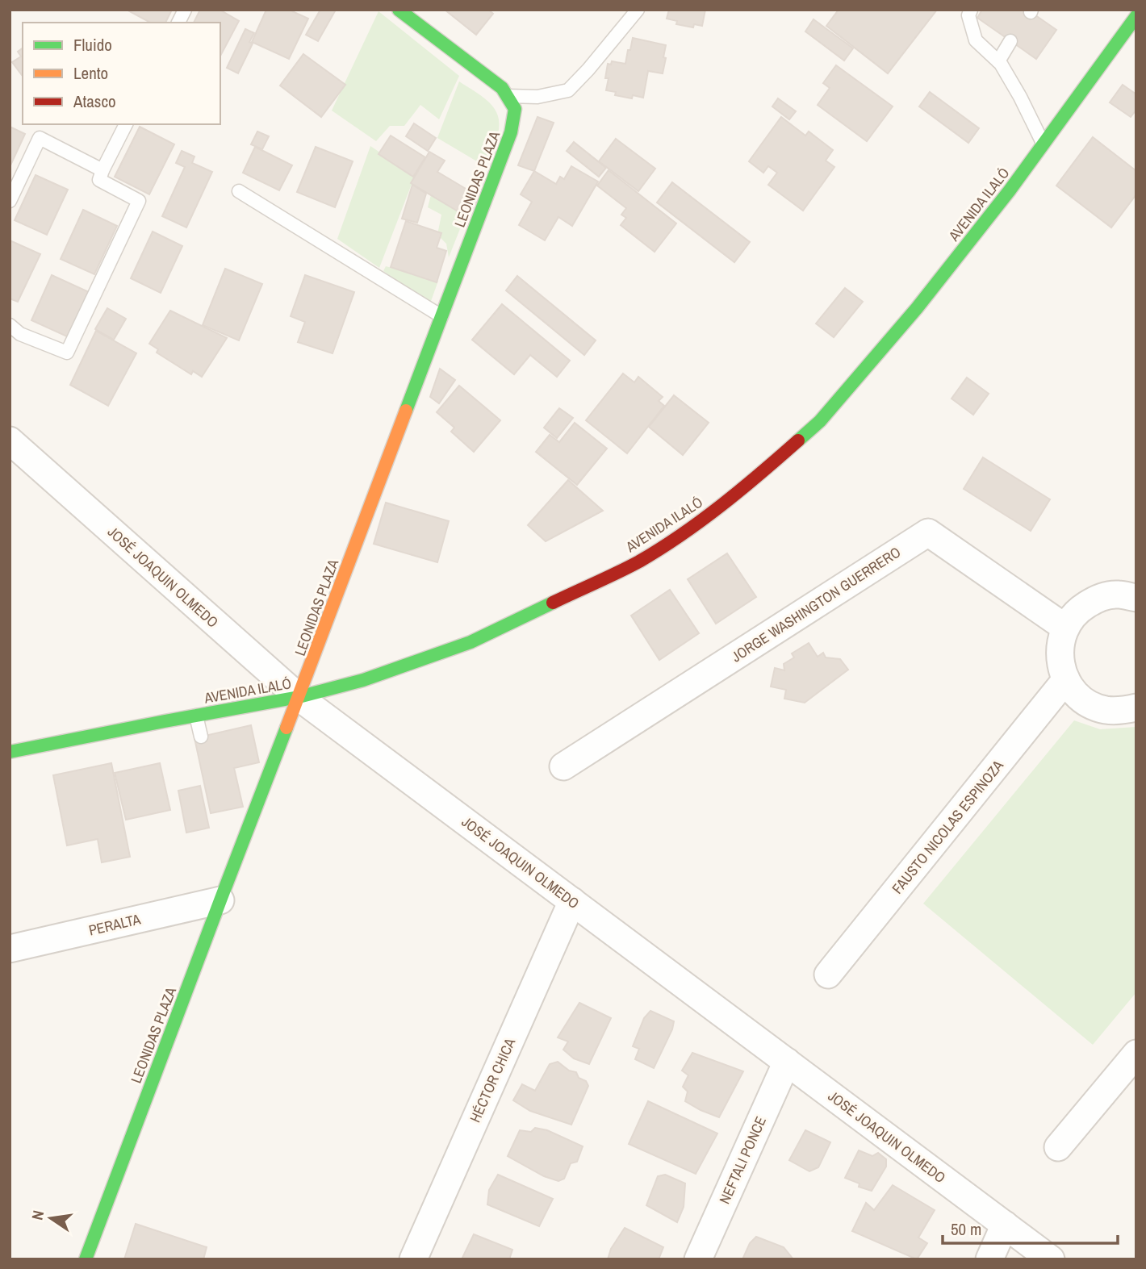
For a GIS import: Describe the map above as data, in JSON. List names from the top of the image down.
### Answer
{
  "streets": {
    "main road": ["LEONIDAS PLAZA", "AVENIDA ILALÓ"],
    "street": [
      "JOSÉ JOAQUIN OLMEDO",
      "JORGE WASHINGTON GUERRERO",
      "FAUSTO NICOLAS ESPINOZA",
      "PERALTA",
      "HÉCTOR CHICA",
      "NEFTALI PONCE"
    ]
  },
  "crossings": [
    ["LEONIDAS PLAZA", "AVENIDA ILALÓ"],
    ["LEONIDAS PLAZA", "JOSÉ JOAQUIN OLMEDO"],
    ["LEONIDAS PLAZA", "PERALTA"],
    ["AVENIDA ILALÓ", "JOSÉ JOAQUIN OLMEDO"],
    ["JOSÉ JOAQUIN OLMEDO", "HÉCTOR CHICA"],
    ["JOSÉ JOAQUIN OLMEDO", "NEFTALI PONCE"]
  ],
  "legend": ["Fluido", "Lento", "Atasco"],
  "scale_bar": "50 m",
  "north": "left"
}
